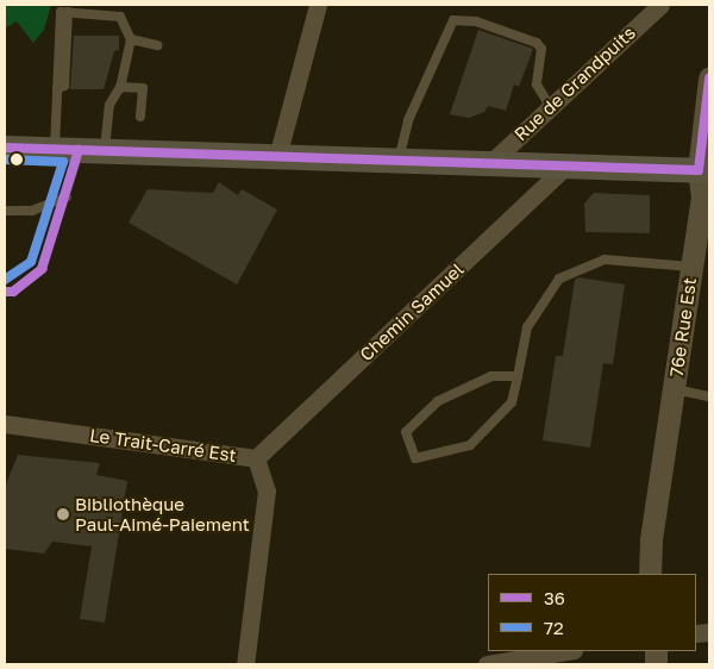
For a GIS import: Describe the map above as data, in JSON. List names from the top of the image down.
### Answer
{
  "streets": {
    "street": [
      "Rue de Grandpuits",
      "Chemin Samuel",
      "76e Rue Est",
      "Le Trait-Carré Est"
    ]
  },
  "crossings": [
    ["Chemin Samuel", "Le Trait-Carré Est"]
  ],
  "places": ["Bibliothèque Paul-Aimé-Paiement"],
  "lines": ["transit line 36", "transit line 72"],
  "legend": ["36", "72"]
}
